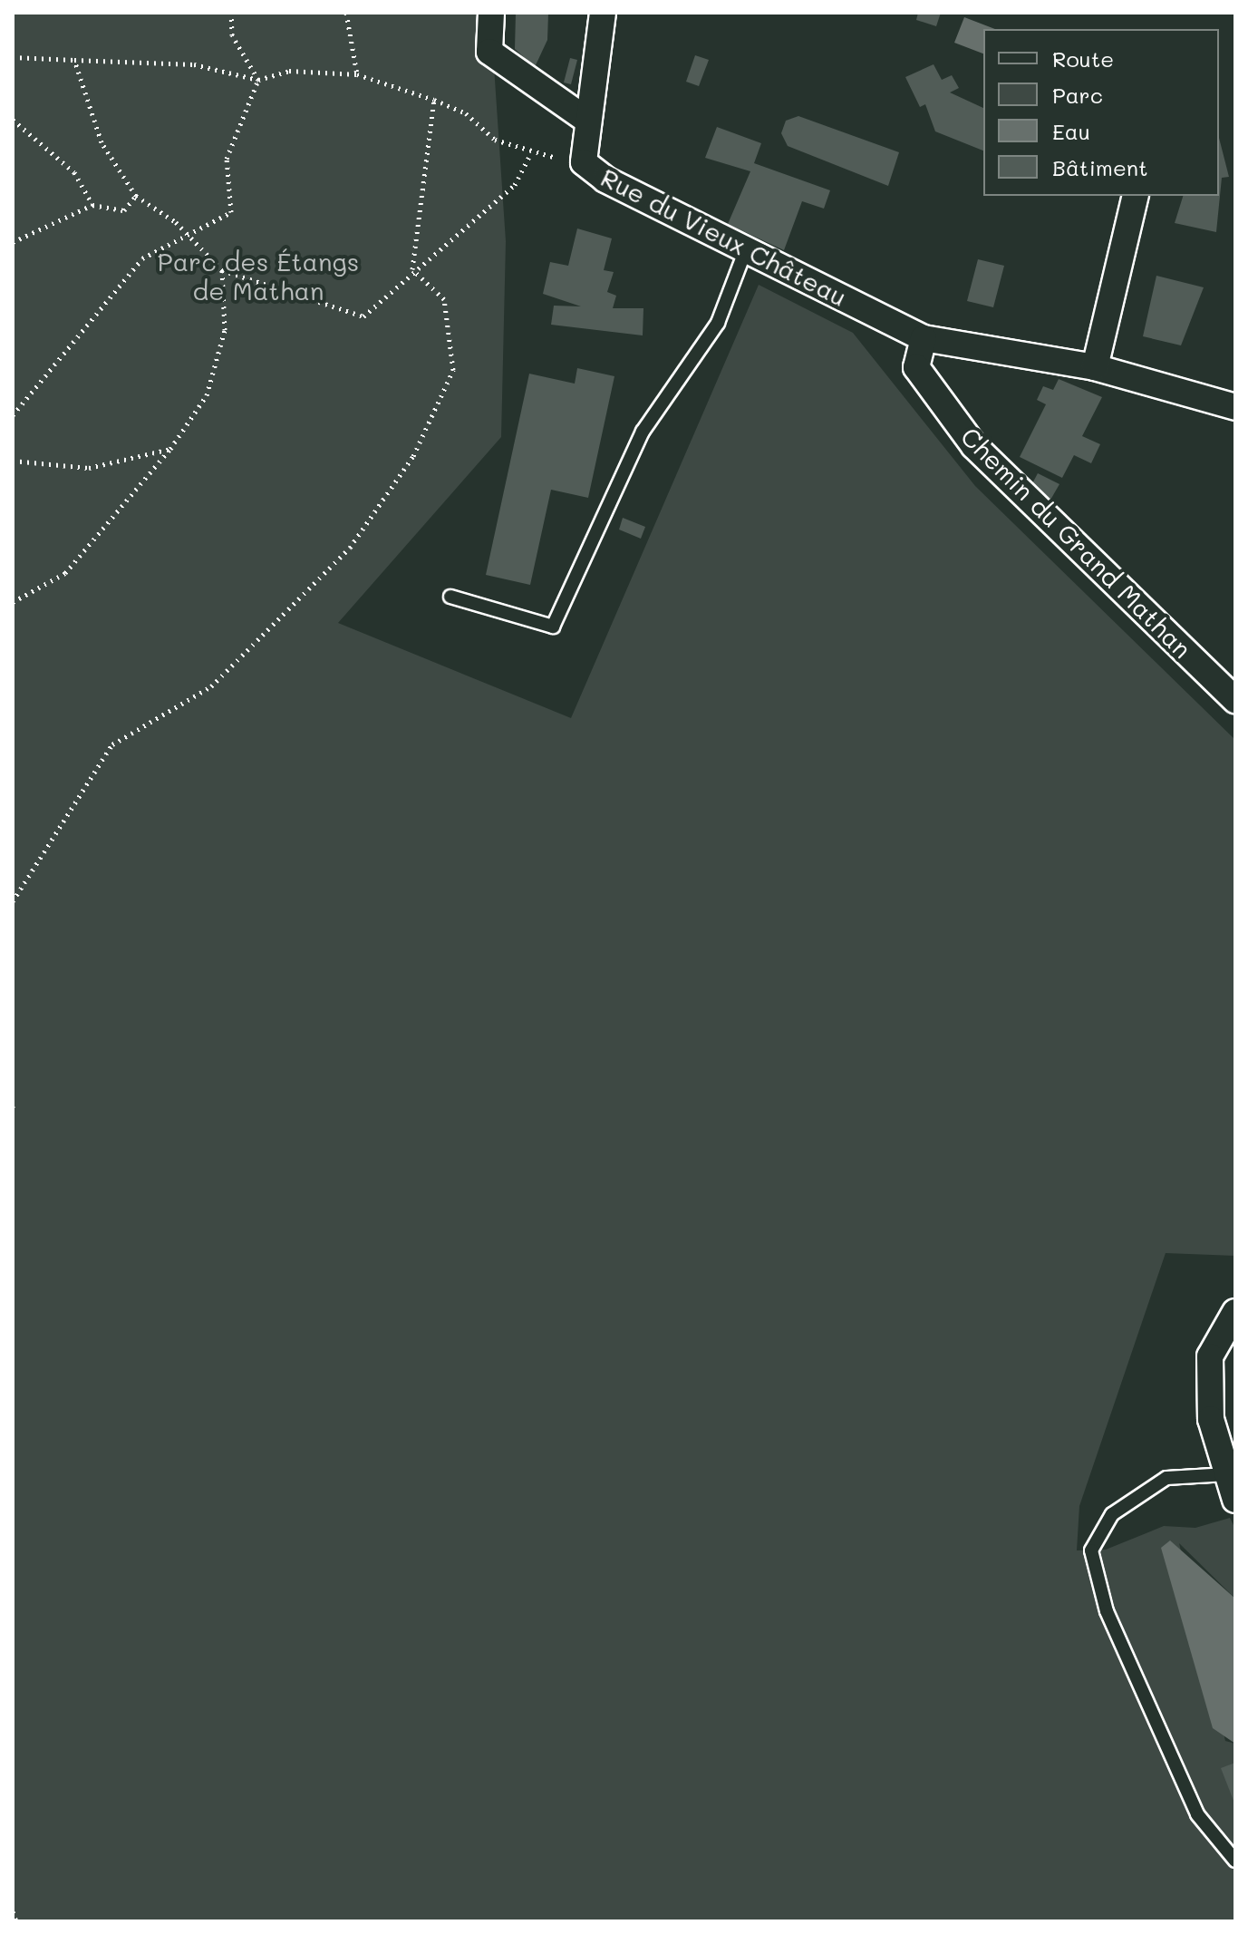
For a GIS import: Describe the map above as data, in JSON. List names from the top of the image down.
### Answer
{
  "streets": {
    "street": ["Rue du Vieux Château", "Chemin du Grand Mathan"]
  },
  "crossings": [
    ["Rue du Vieux Château", "Chemin du Grand Mathan"]
  ],
  "parks": ["Parc des Étangs de Mathan"],
  "legend": [
    "Route",
    "Parc",
    "Eau",
    "Bâtiment"
  ]
}
